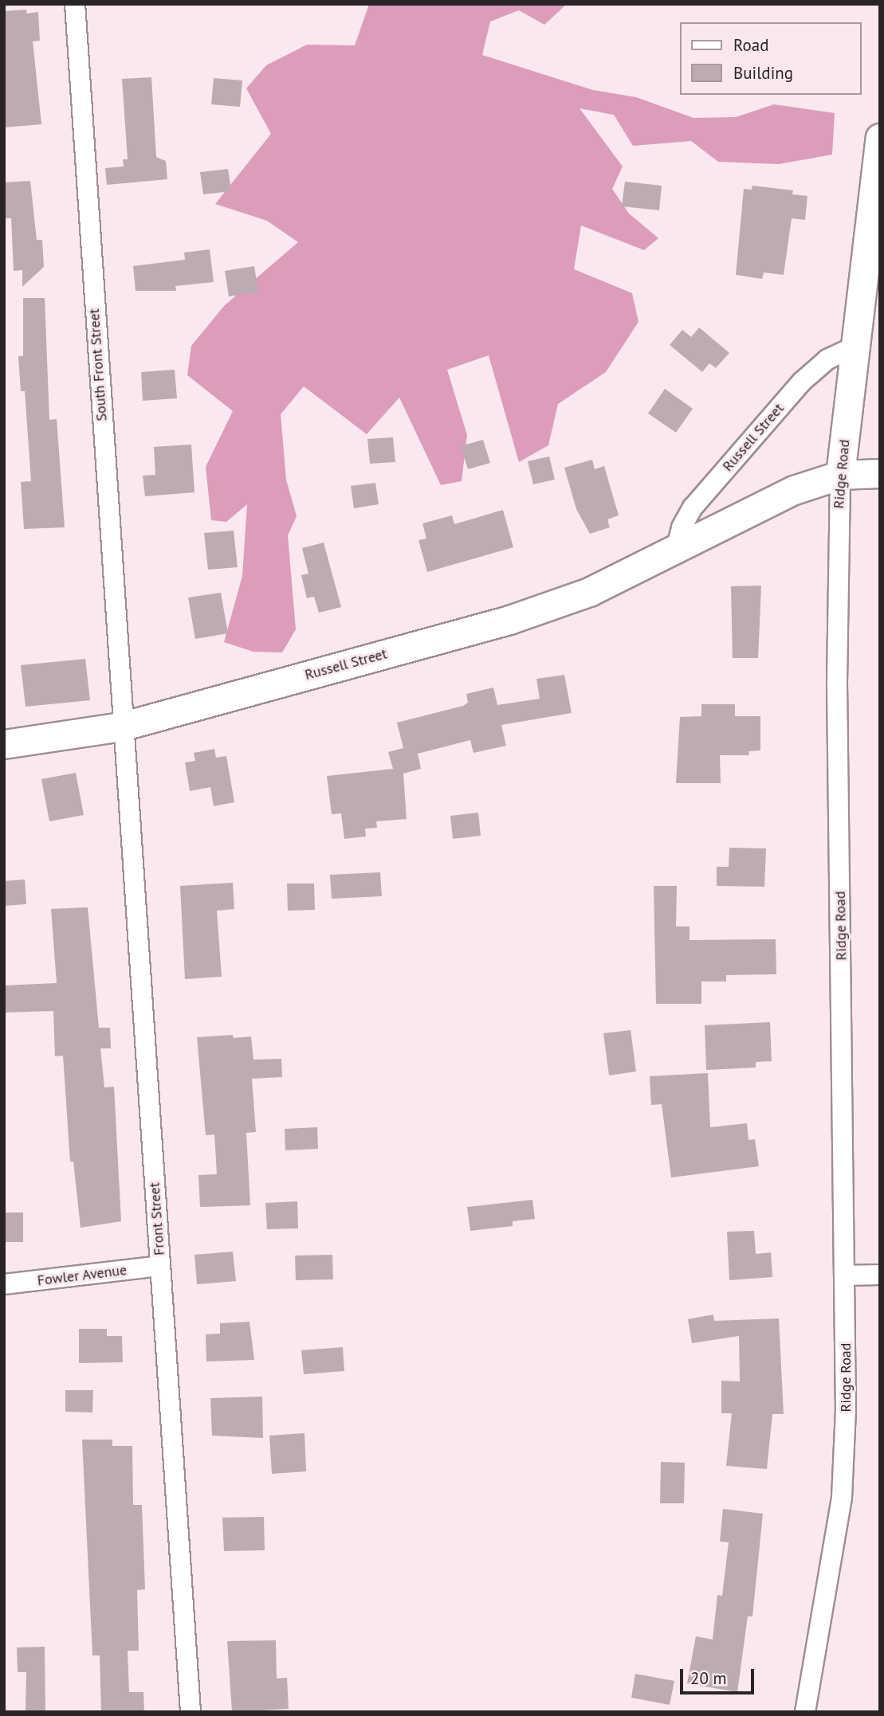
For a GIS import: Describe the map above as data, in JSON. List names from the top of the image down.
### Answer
{
  "streets": {
    "main road": ["Russell Street", "Ridge Road"],
    "street": ["South Front Street", "Front Street", "Fowler Avenue"]
  },
  "crossings": [
    ["South Front Street", "Russell Street"],
    ["South Front Street", "Front Street"],
    ["Russell Street", "Ridge Road"],
    ["Russell Street", "Front Street"],
    ["Front Street", "Fowler Avenue"]
  ],
  "legend": ["Road", "Building"],
  "scale_bar": "20 m"
}
